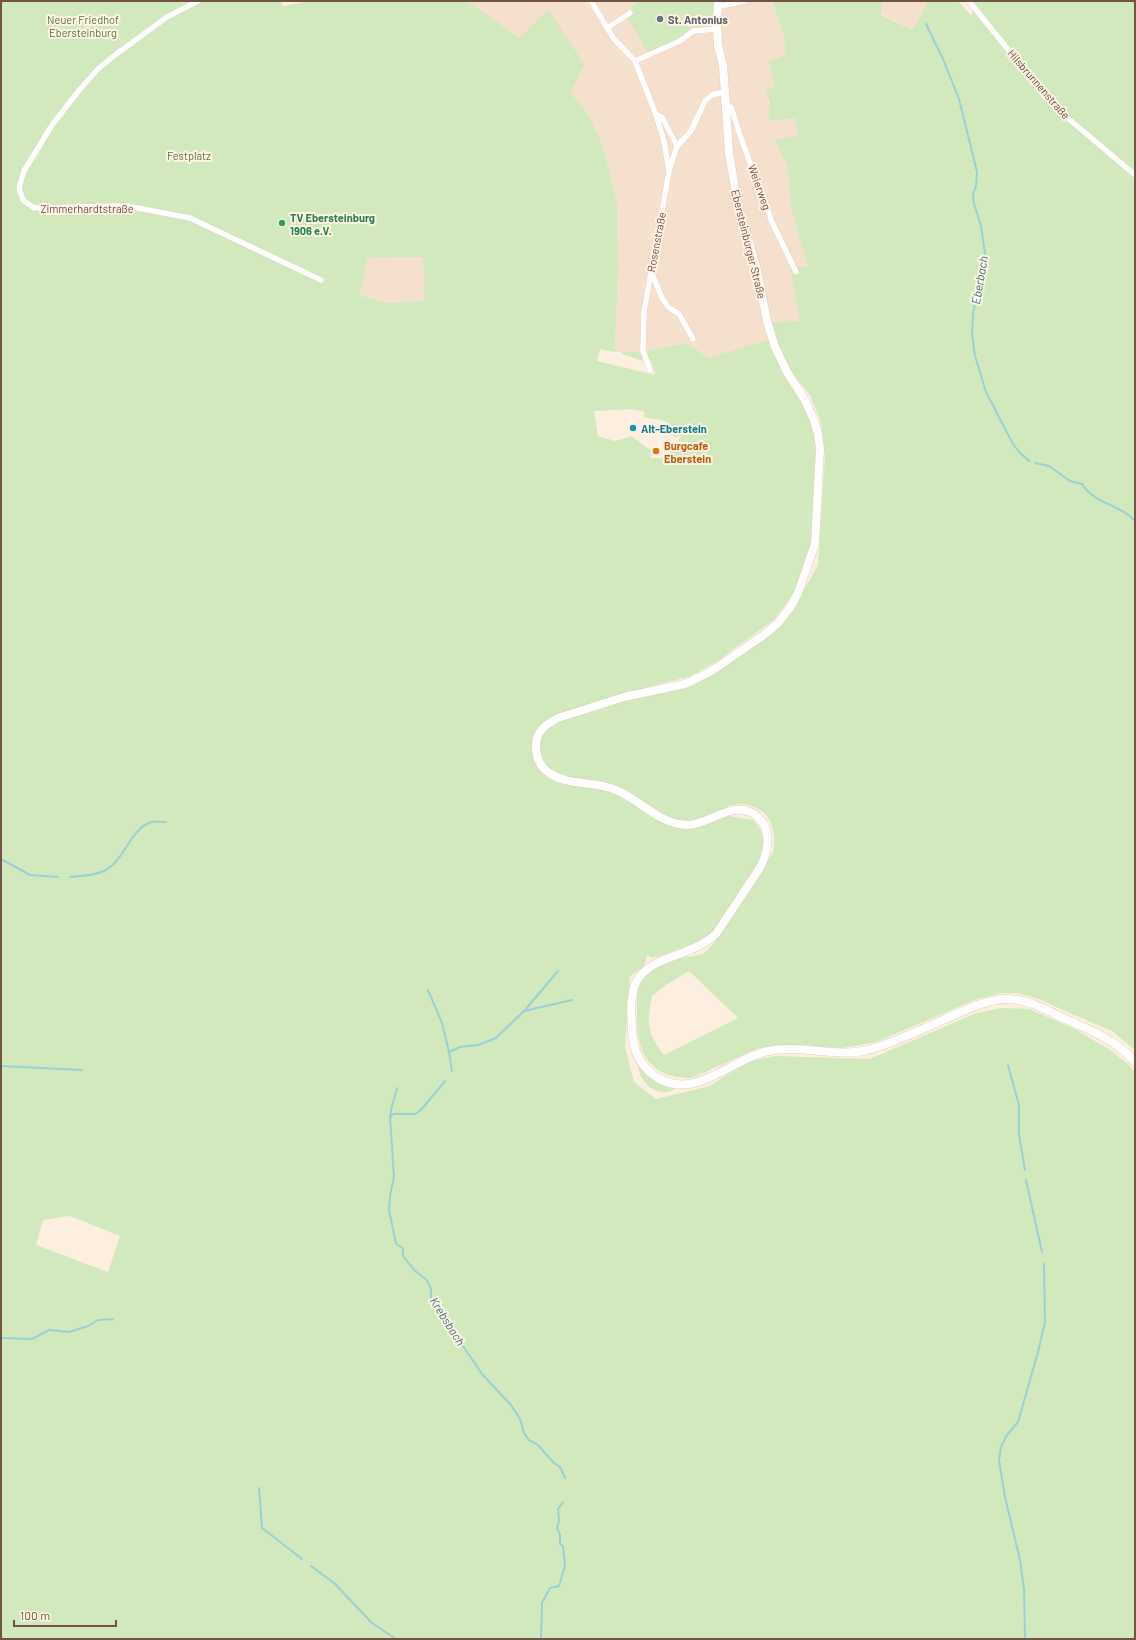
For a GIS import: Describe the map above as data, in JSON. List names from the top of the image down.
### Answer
{
  "streets": {
    "street": [
      "Hilsbrunnenstraße",
      "Weierweg",
      "Zimmerhardtstraße",
      "Rosenstraße",
      "Ebersteinburger Straße"
    ]
  },
  "crossings": [
    ["Weierweg", "Ebersteinburger Straße"]
  ],
  "water": ["Eberbach", "Krebsbach"],
  "parks": ["Neuer Friedhof Ebersteinburg", "Festplatz"],
  "places": [
    "St. Antonius",
    "TV Ebersteinburg 1906 e.V.",
    "Alt-Eberstein",
    "Burgcafe Eberstein"
  ],
  "scale_bar": "100 m"
}
